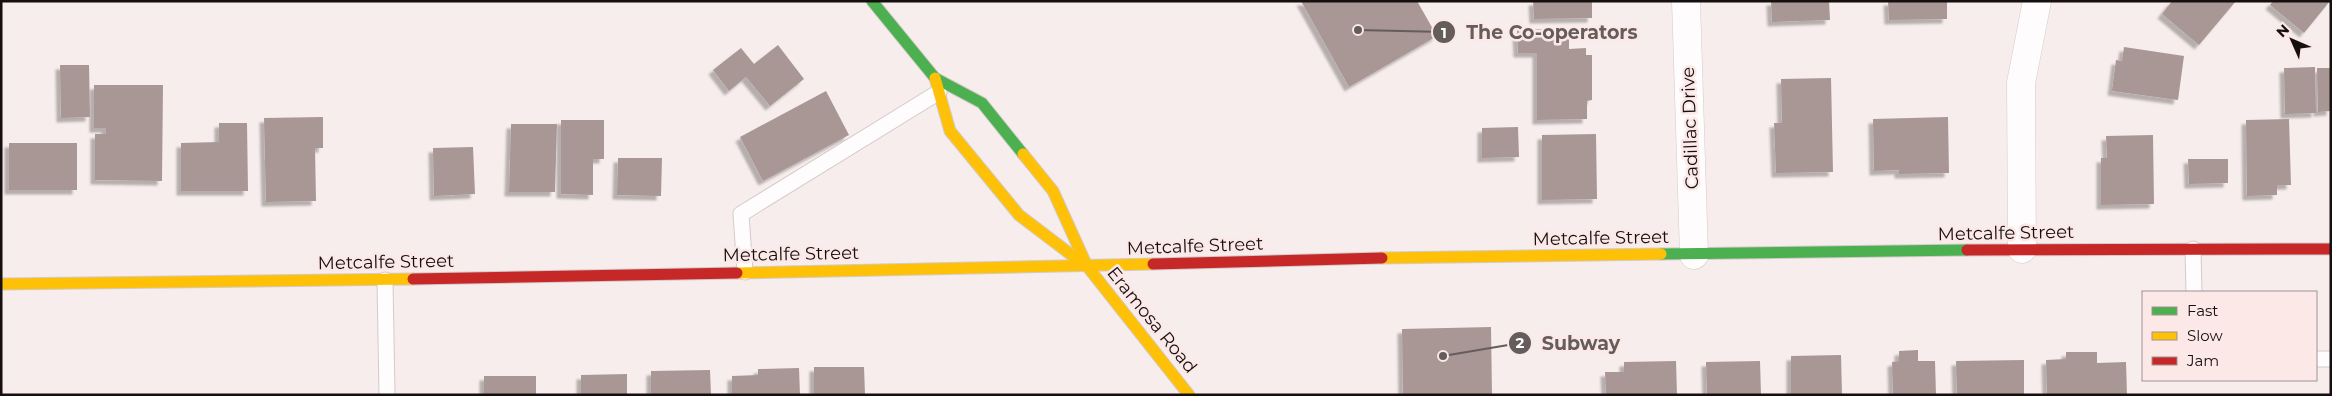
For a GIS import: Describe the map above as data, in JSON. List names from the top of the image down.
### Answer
{
  "streets": {
    "street": ["Cadillac Drive", "Metcalfe Street", "Eramosa Road"]
  },
  "crossings": [
    ["Cadillac Drive", "Metcalfe Street"],
    ["Metcalfe Street", "Eramosa Road"]
  ],
  "places": ["The Co-operators", "Subway"],
  "legend": ["Fast", "Slow", "Jam"],
  "north": "top left"
}
